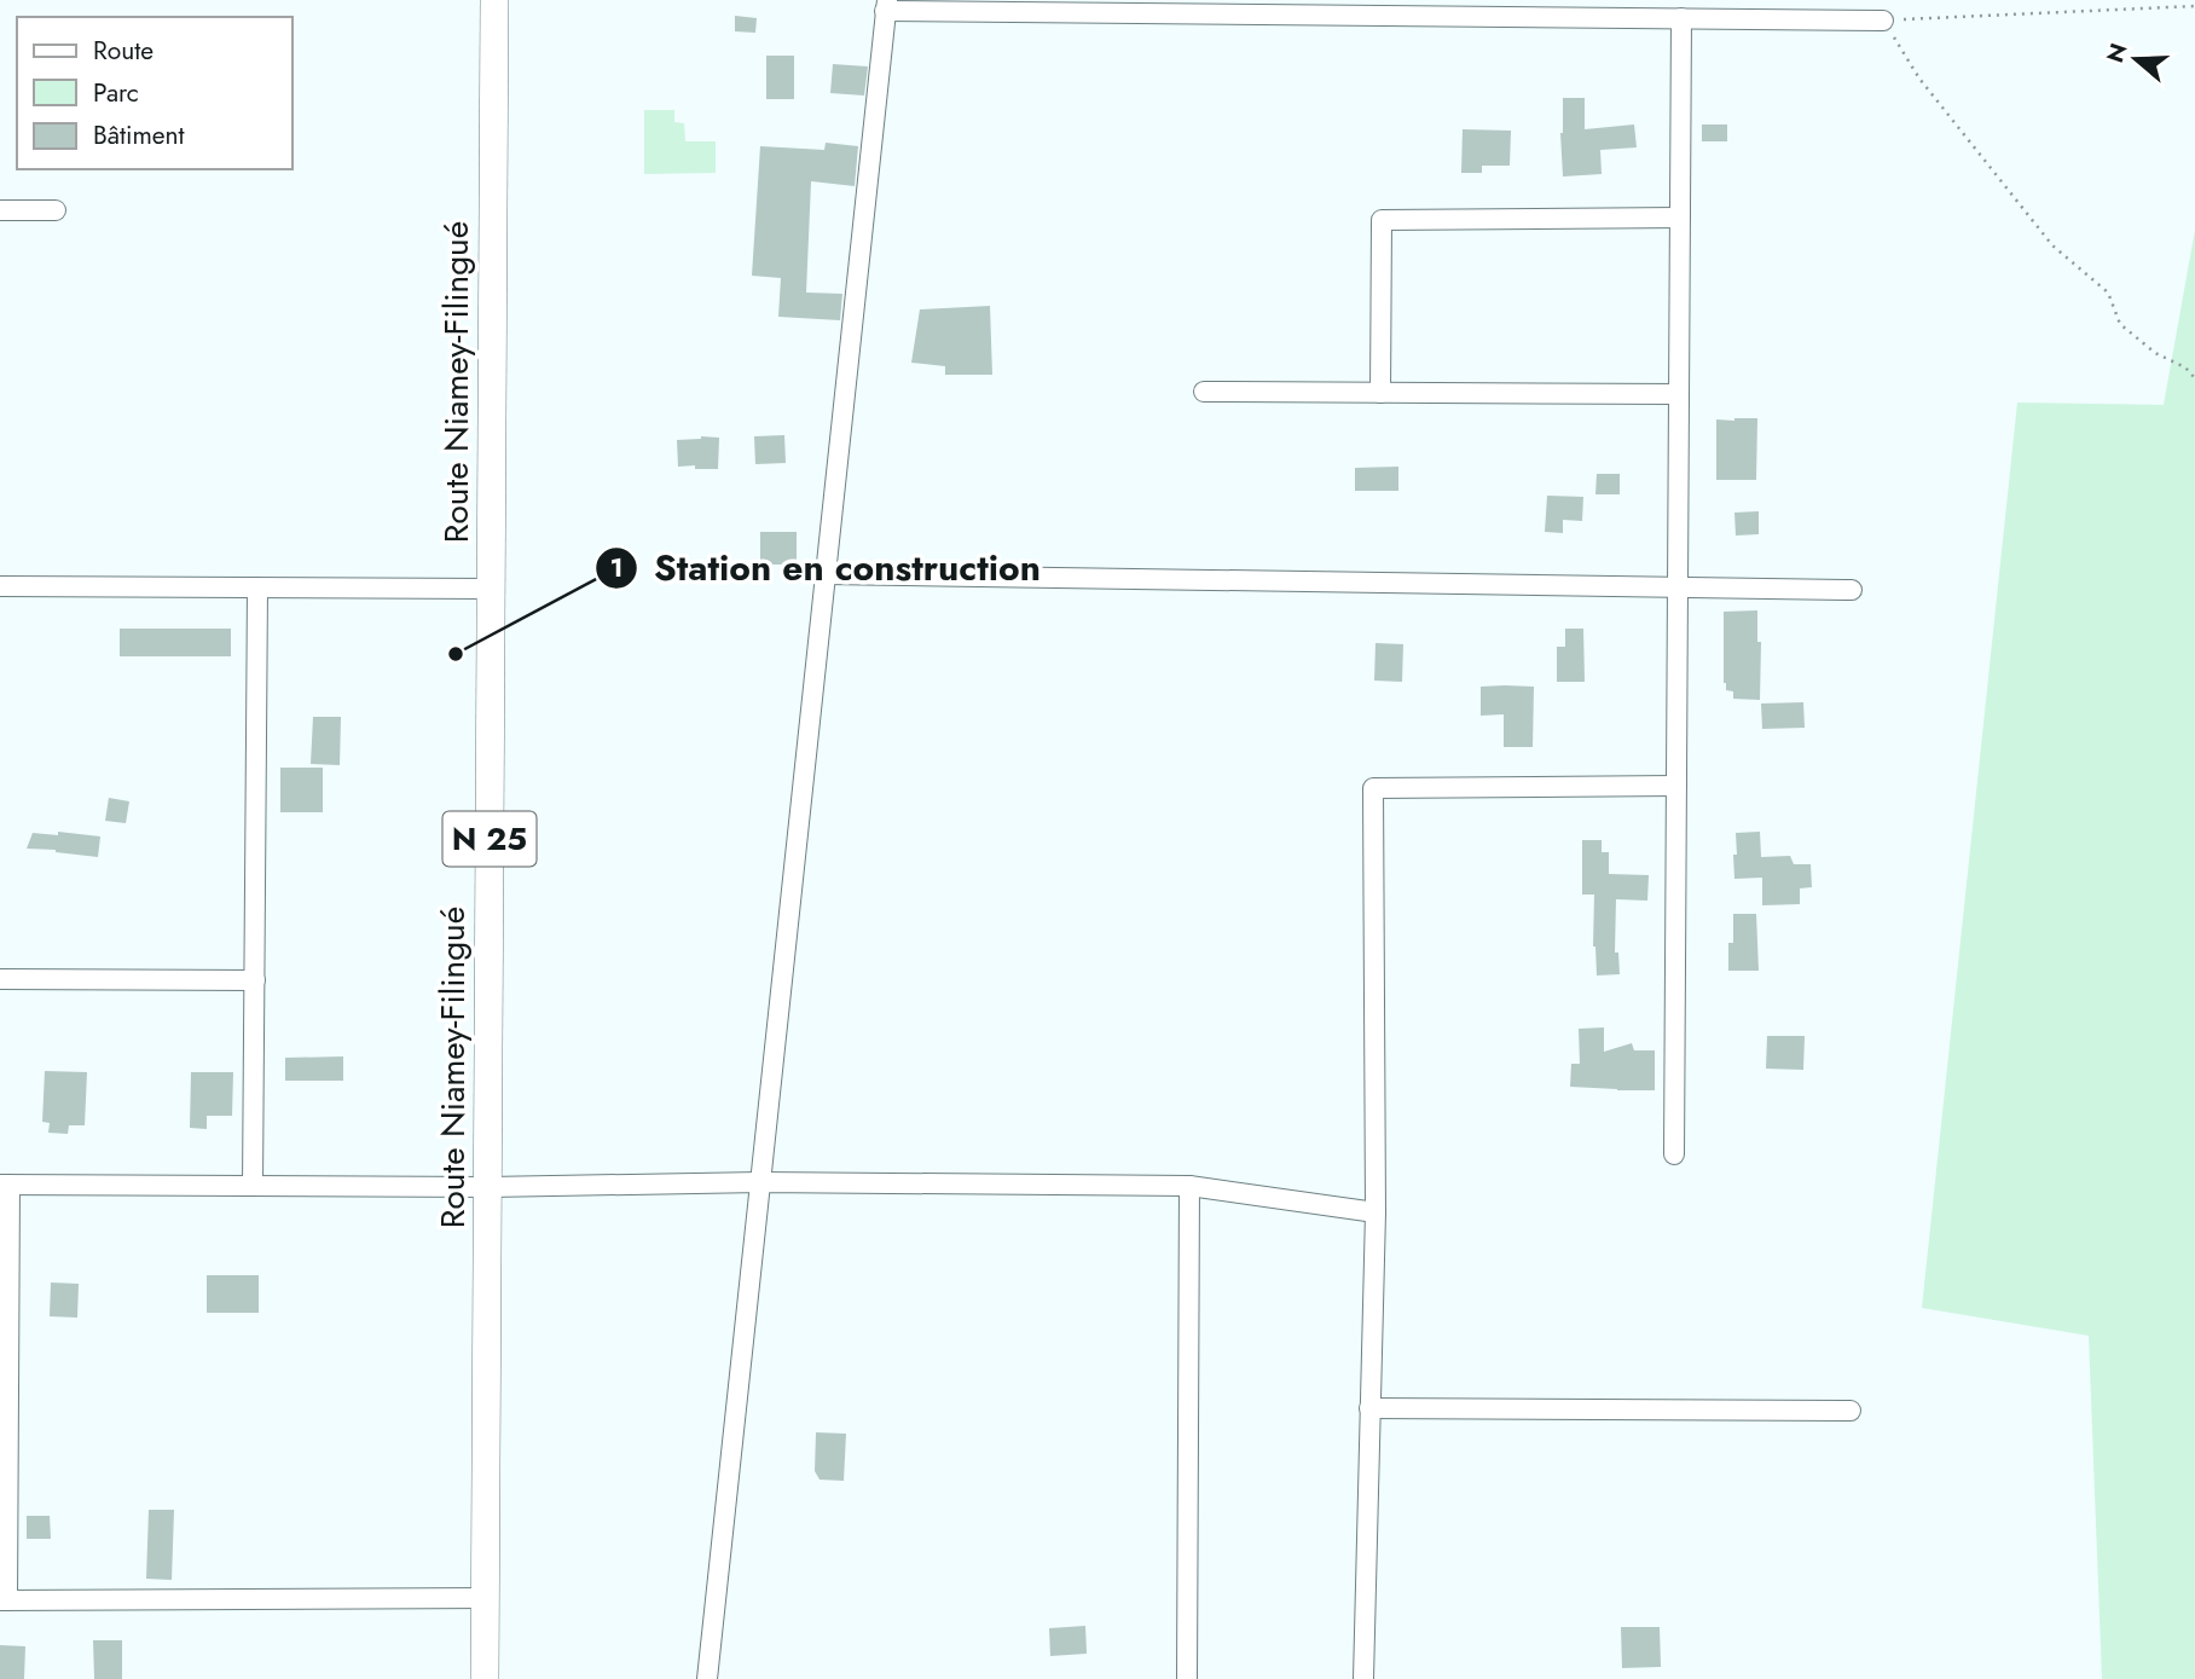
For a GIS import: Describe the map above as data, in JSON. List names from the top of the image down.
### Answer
{
  "streets": {
    "main road": ["Route Niamey-Filingué", "N 25"]
  },
  "places": ["Station en construction"],
  "legend": ["Route", "Parc", "Bâtiment"],
  "north": "left"
}
